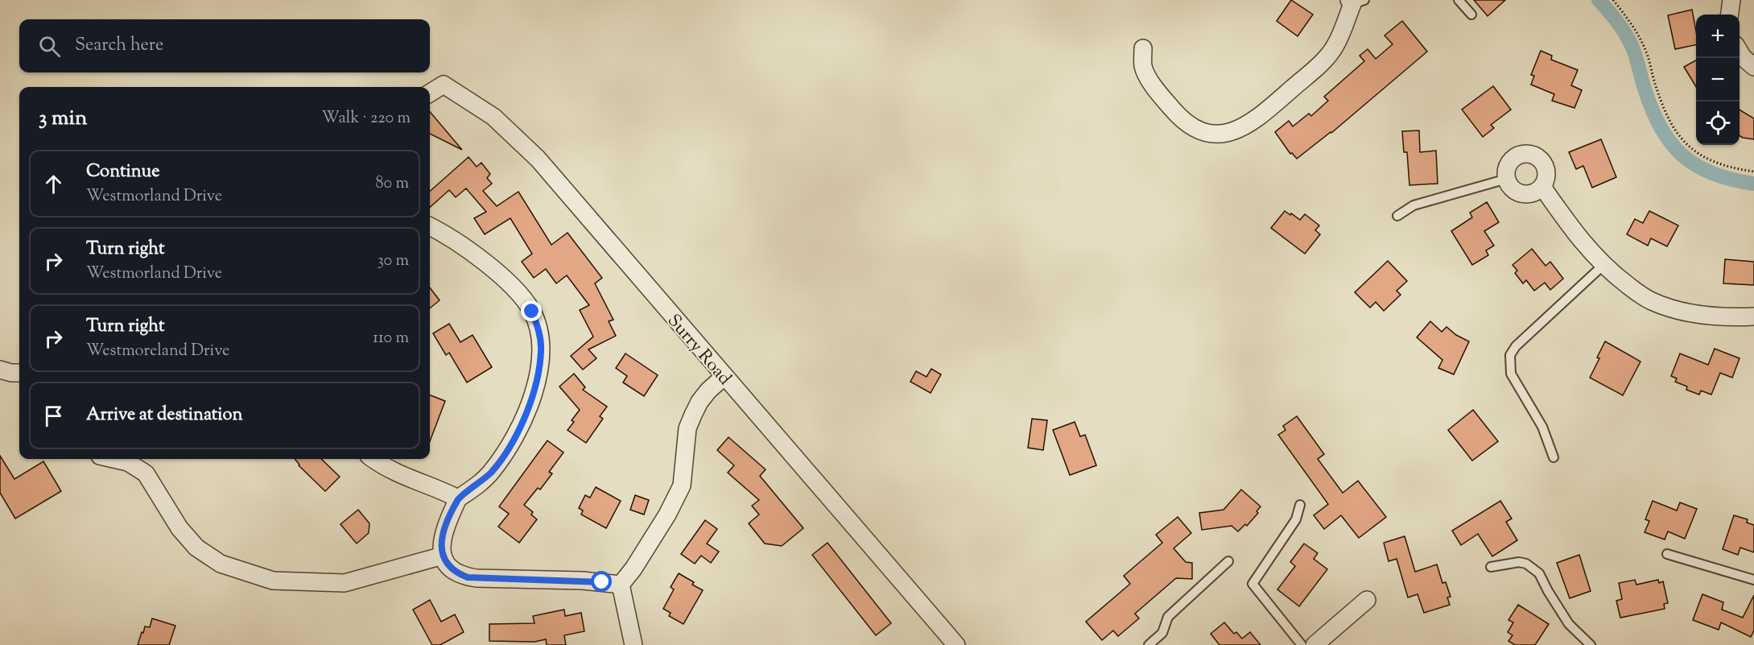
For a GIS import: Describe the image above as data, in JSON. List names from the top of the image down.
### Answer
{
  "streets": {
    "street": ["Surry Road"]
  },
  "page": {
    "map_buttons": ["+", "−"],
    "search": "Search here",
    "heading": ["3 min", "Walk · 220 m"],
    "list": [
      ["Continue", "Westmorland Drive", "80 m"],
      ["Turn right", "Westmorland Drive", "30 m"],
      ["Turn right", "Westmoreland Drive", "110 m"],
      "Arrive at destination"
    ]
  }
}
